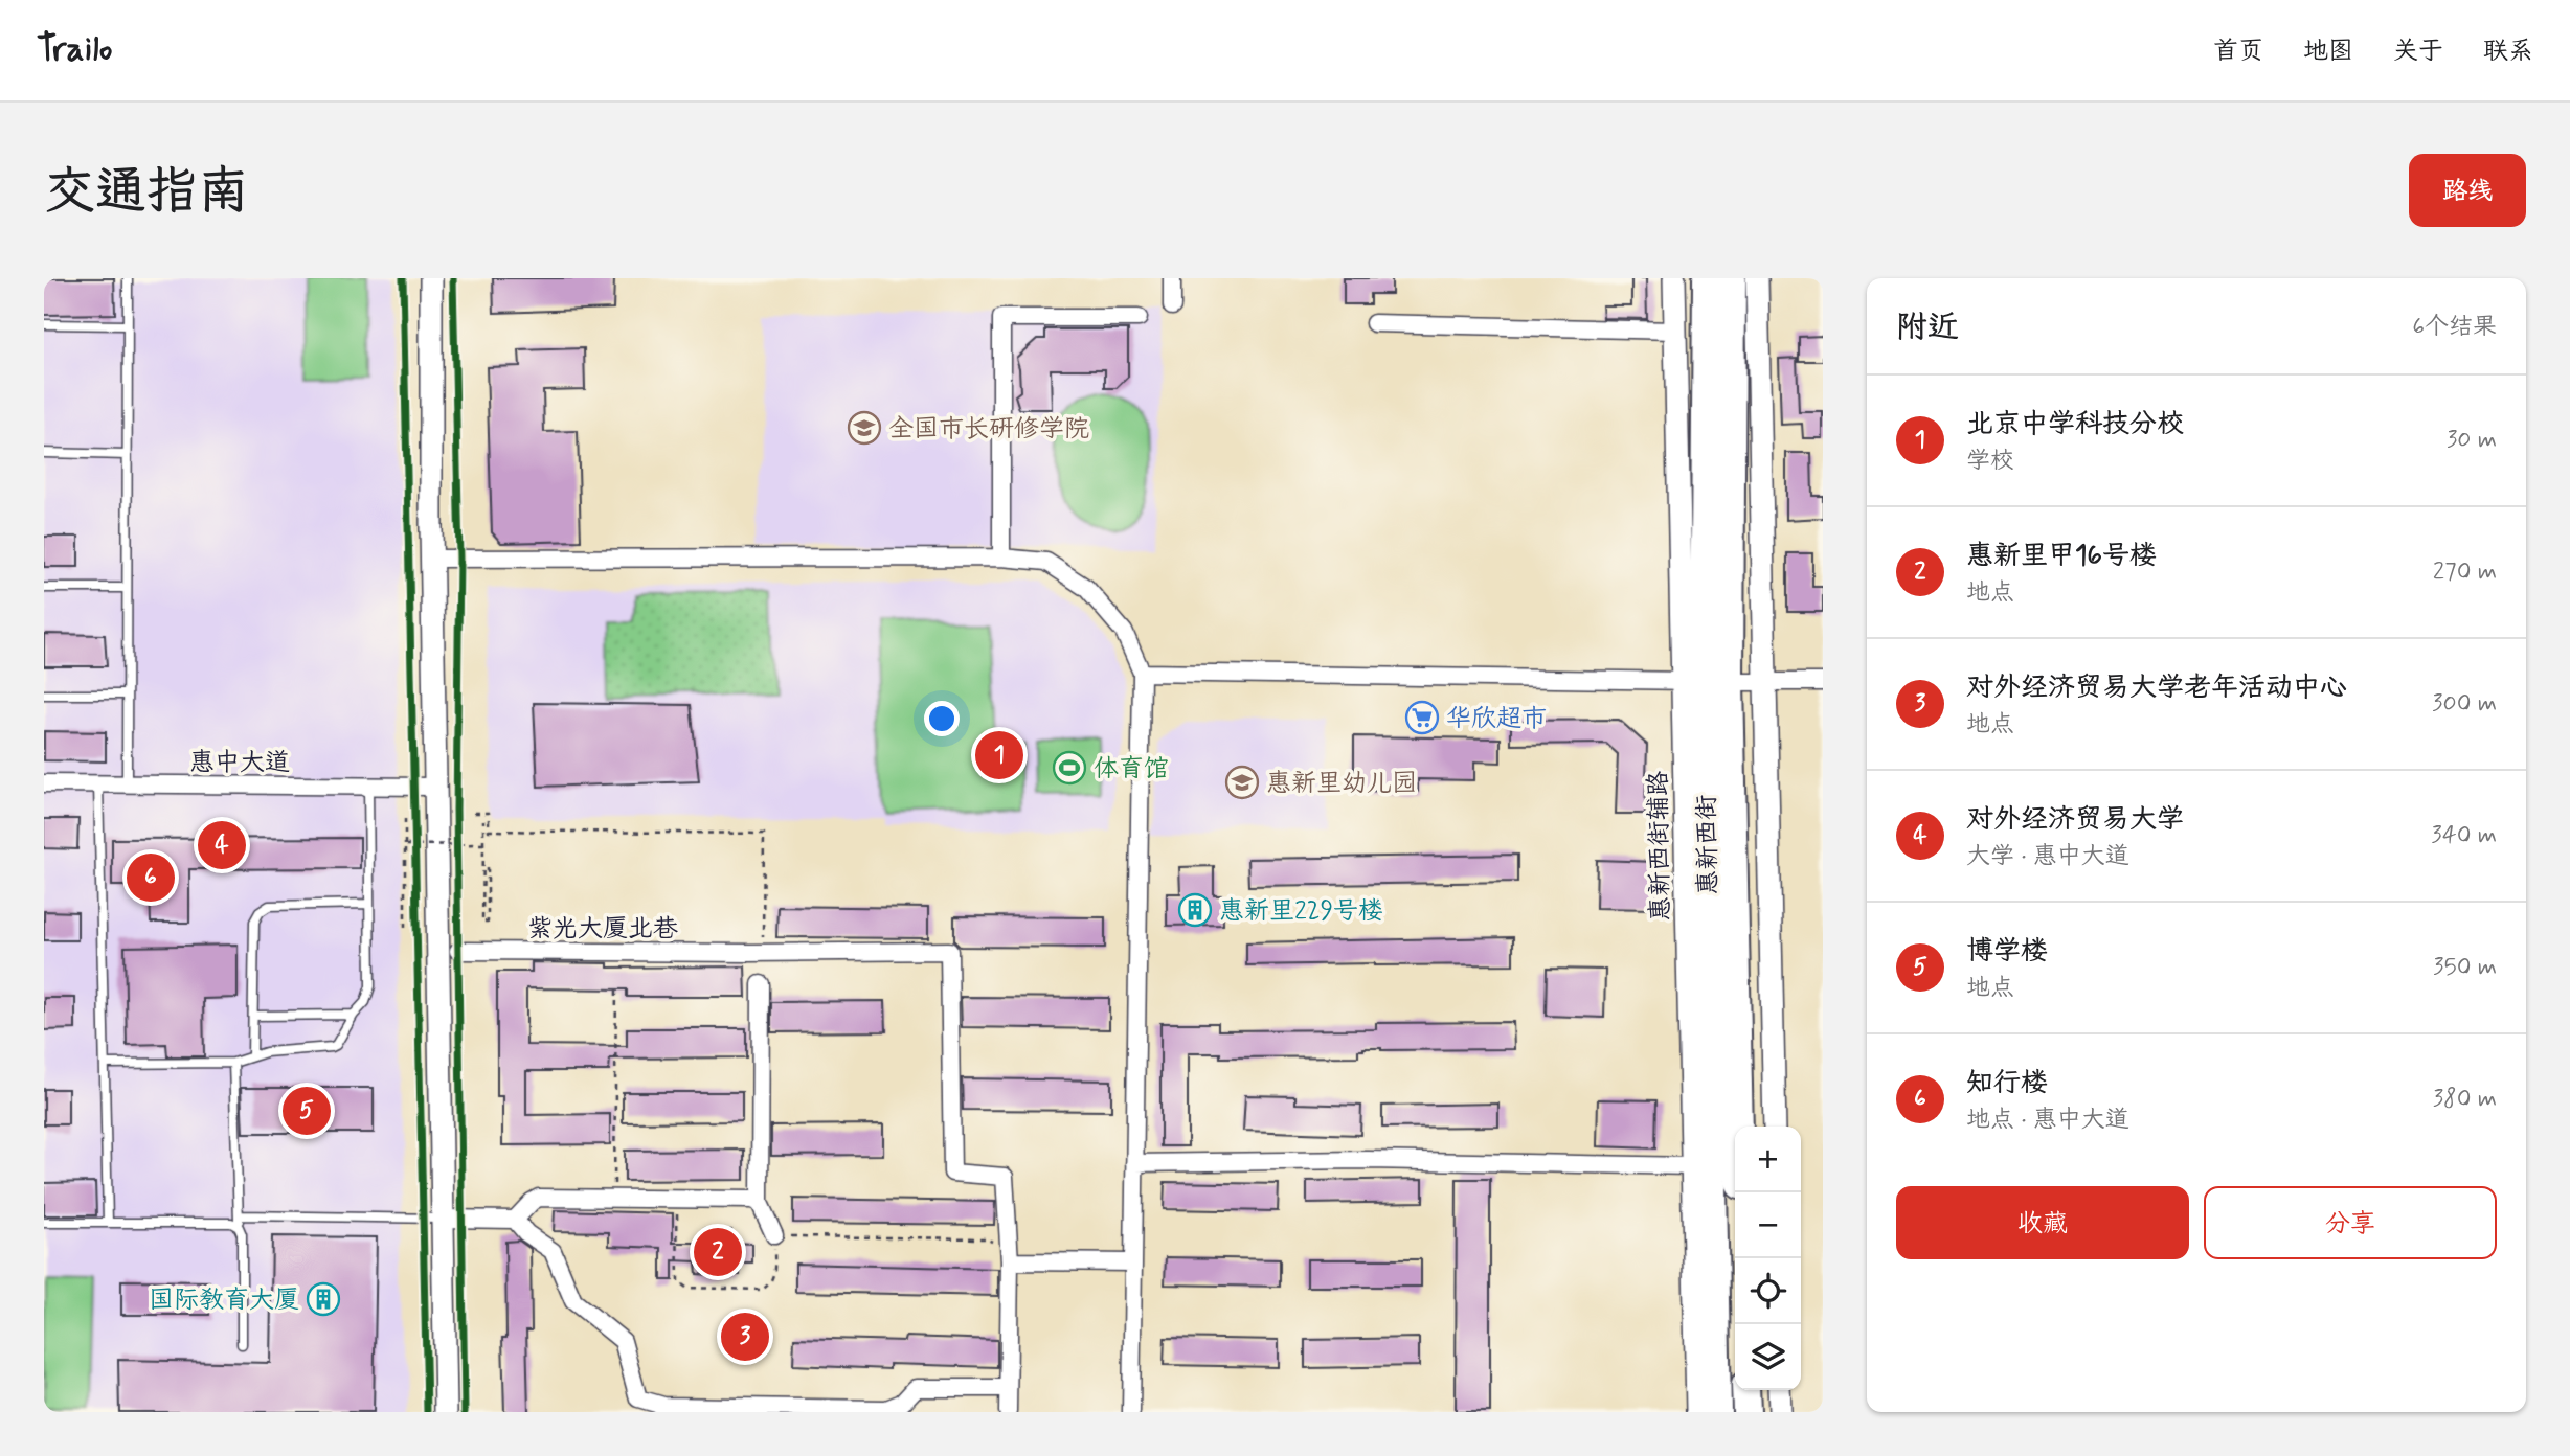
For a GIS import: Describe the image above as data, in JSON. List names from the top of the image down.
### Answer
{
  "streets": {
    "main road": ["惠新西街"],
    "street": ["惠中大道", "惠新西街辅路", "紫光大厦北巷"]
  },
  "crossings": [
    ["惠新西街", "惠新西街辅路"]
  ],
  "places": {
    "school or university": ["全国市长研修学院", "惠新里幼儿园"],
    "supermarket": ["华欣超市"],
    "sports": ["体育馆"],
    "building": ["惠新里229号楼", "国际教育大厦"]
  },
  "page": {
    "header": "Trailo",
    "nav": [
      "首页",
      "地图",
      "关于",
      "联系"
    ],
    "title": "交通指南",
    "buttons": [
      "路线",
      ["收藏", "分享"]
    ],
    "heading": ["附近", "6个结果"],
    "list": [
      {
        "mark": "1",
        "name": "北京中学科技分校",
        "note": "学校",
        "value": "30 m"
      },
      {
        "mark": "2",
        "name": "惠新里甲16号楼",
        "note": "地点",
        "value": "270 m"
      },
      {
        "mark": "3",
        "name": "对外经济贸易大学老年活动中心",
        "note": "地点",
        "value": "300 m"
      },
      {
        "mark": "4",
        "name": "对外经济贸易大学",
        "note": "大学 · 惠中大道",
        "value": "340 m"
      },
      {
        "mark": "5",
        "name": "博学楼",
        "note": "地点",
        "value": "350 m"
      },
      {
        "mark": "6",
        "name": "知行楼",
        "note": "地点 · 惠中大道",
        "value": "380 m"
      }
    ],
    "pins": [
      "1",
      "4",
      "6",
      "5",
      "2",
      "3"
    ],
    "map_buttons": ["+", "−"]
  }
}
